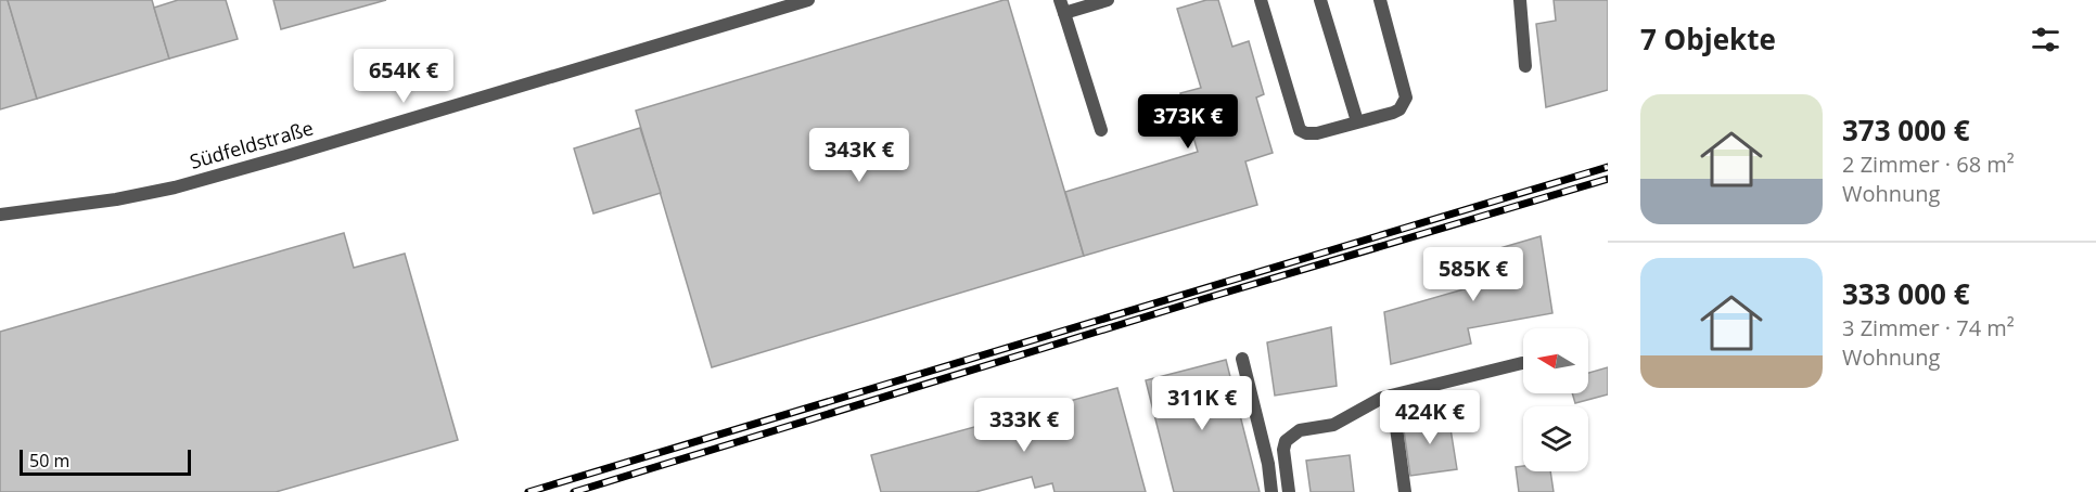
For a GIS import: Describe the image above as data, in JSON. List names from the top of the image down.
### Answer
{
  "streets": {
    "street": ["Südfeldstraße"]
  },
  "scale_bar": "50 m",
  "north": "left",
  "page": {
    "heading": "7 Objekte",
    "price": [
      "654K €",
      "373K €",
      "343K €",
      "585K €",
      "311K €",
      "424K €",
      "333K €"
    ],
    "list": [
      {
        "name": "373 000 €",
        "note": "2 Zimmer · 68 m² · Wohnung"
      },
      {
        "name": "333 000 €",
        "note": "3 Zimmer · 74 m² · Wohnung"
      }
    ],
    "scale": "50 m"
  }
}
